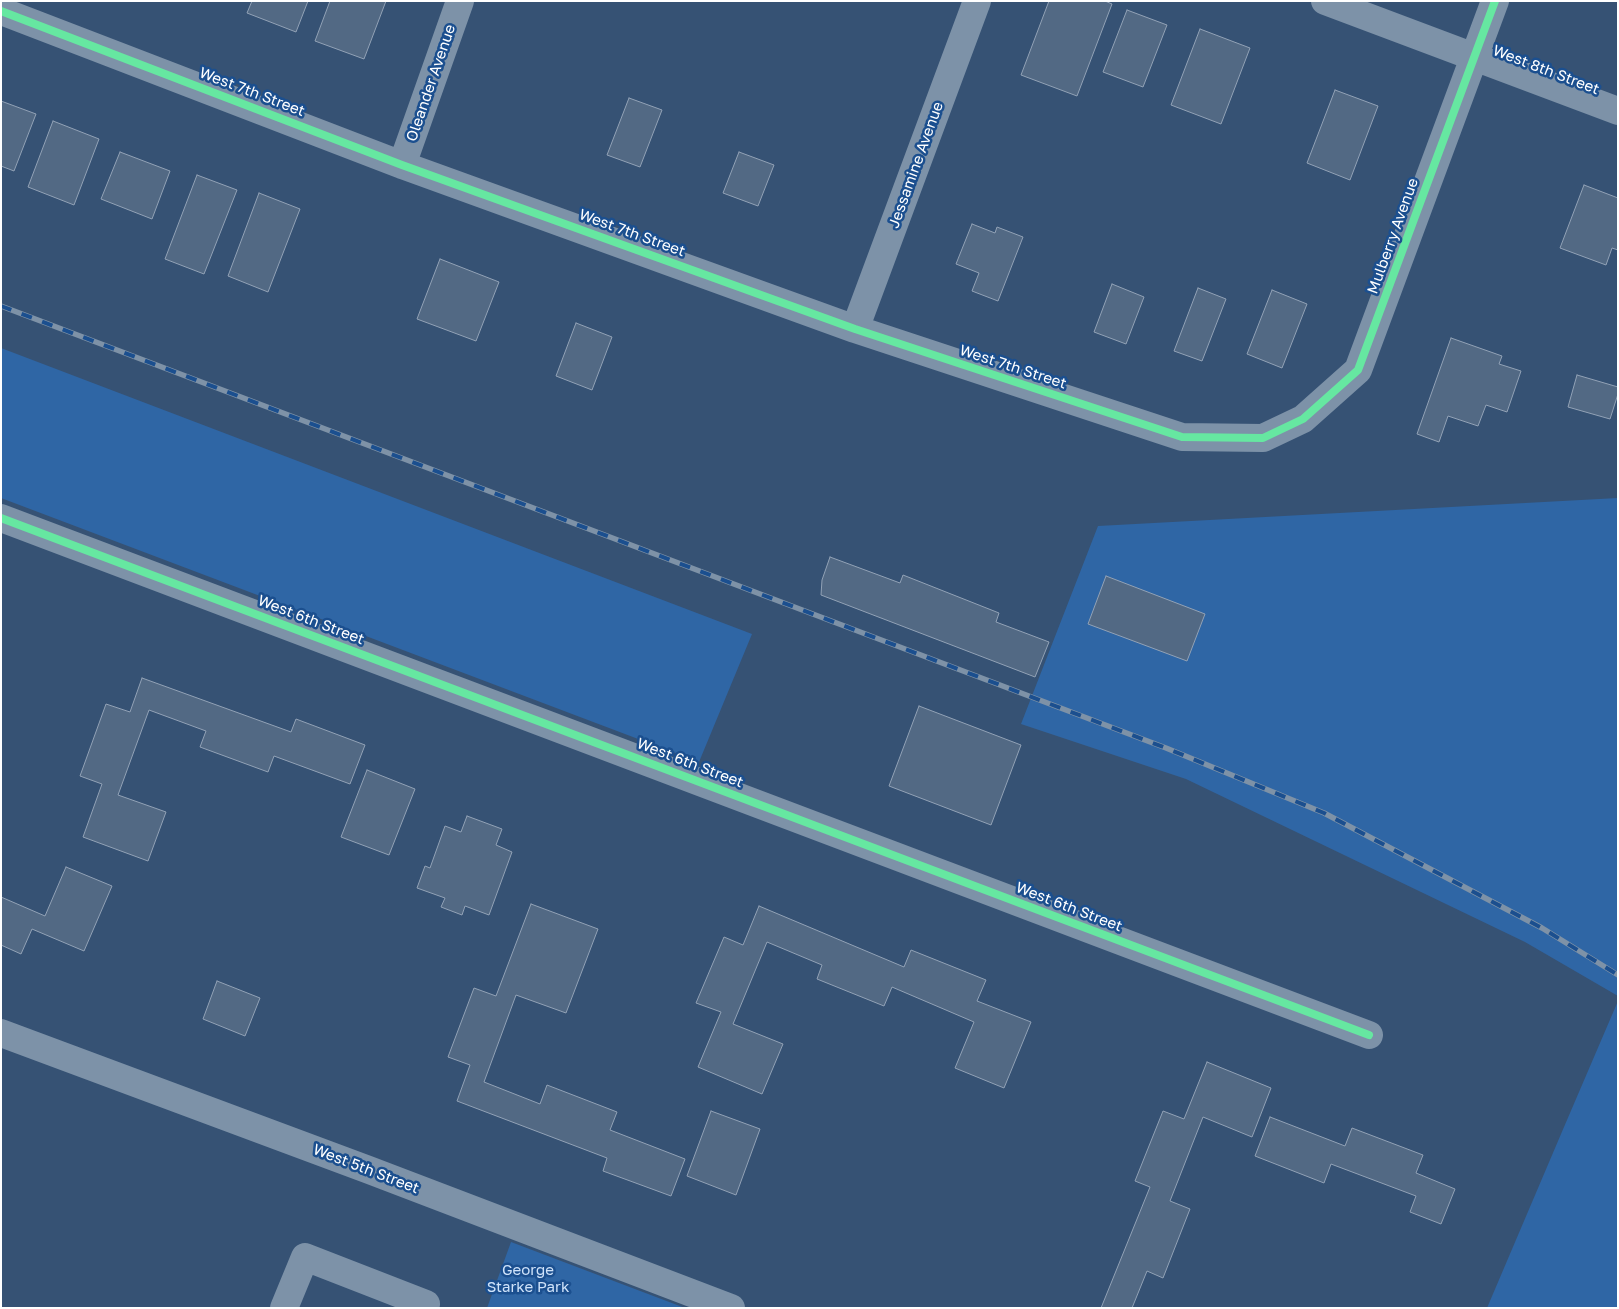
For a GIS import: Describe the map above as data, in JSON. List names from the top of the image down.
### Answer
{
  "streets": {
    "street": [
      "West 8th Street",
      "Oleander Avenue",
      "West 7th Street",
      "Jessamine Avenue",
      "Mulberry Avenue",
      "West 6th Street",
      "West 5th Street"
    ]
  },
  "crossings": [
    ["West 8th Street", "Mulberry Avenue"],
    ["Oleander Avenue", "West 7th Street"],
    ["West 7th Street", "Jessamine Avenue"],
    ["West 7th Street", "Mulberry Avenue"]
  ],
  "parks": ["George Starke Park"]
}
